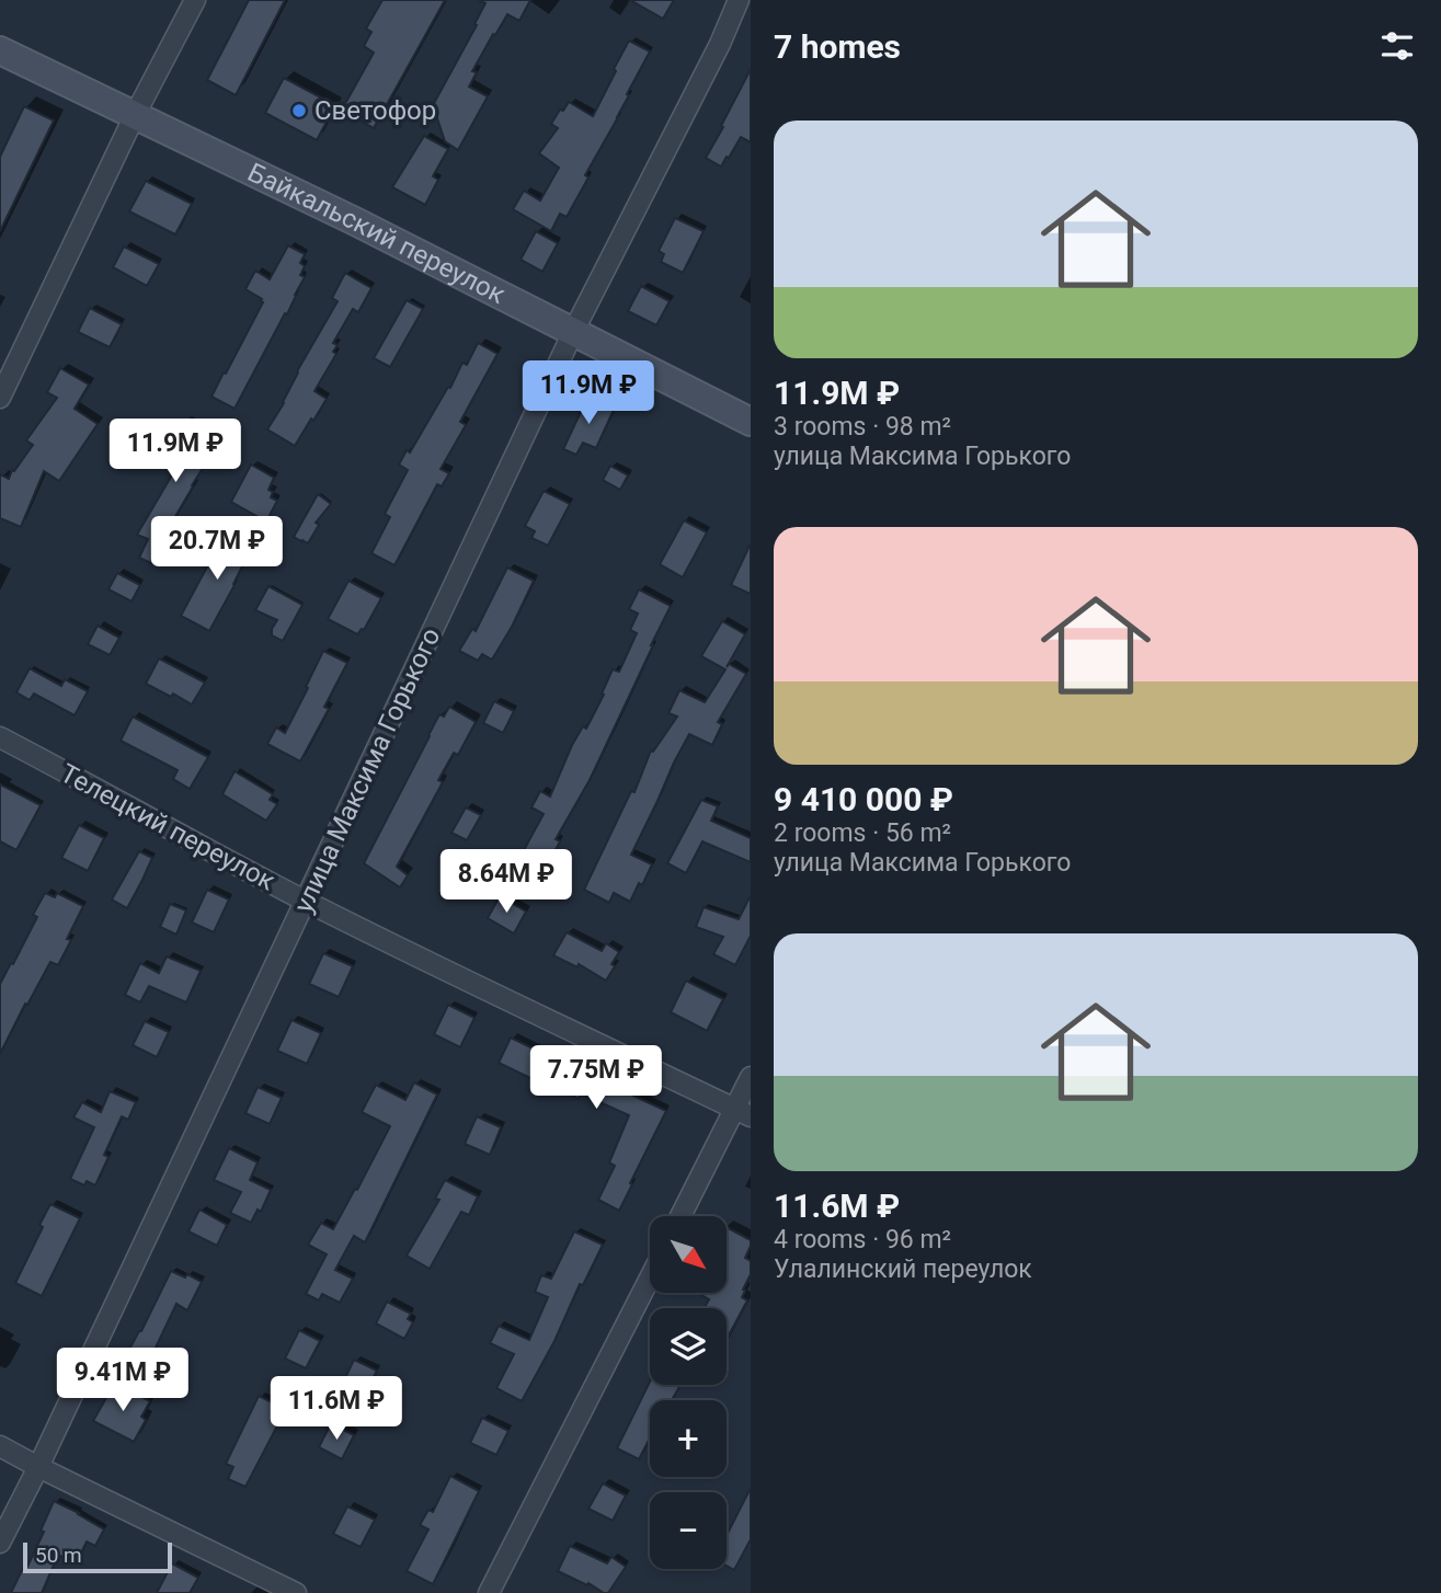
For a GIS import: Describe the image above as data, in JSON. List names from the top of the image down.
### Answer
{
  "streets": {
    "main road": ["Байкальский переулок"],
    "street": ["улица Максима Горького", "Телецкий переулок"]
  },
  "crossings": [
    ["Байкальский переулок", "улица Максима Горького"],
    ["улица Максима Горького", "Телецкий переулок"]
  ],
  "places": ["Светофор"],
  "scale_bar": "50 m",
  "north": "bottom right",
  "page": {
    "heading": "7 homes",
    "list": [
      {
        "name": "11.9M ₽",
        "note": "3 rooms · 98 m² · улица Максима Горького"
      },
      {
        "name": "9 410 000 ₽",
        "note": "2 rooms · 56 m² · улица Максима Горького"
      },
      {
        "name": "11.6M ₽",
        "note": "4 rooms · 96 m² · Улалинский переулок"
      }
    ],
    "price": [
      "11.9M ₽",
      "11.9M ₽",
      "20.7M ₽",
      "8.64M ₽",
      "7.75M ₽",
      "9.41M ₽",
      "11.6M ₽"
    ],
    "map_buttons": ["+", "−"],
    "scale": "50 m"
  }
}
